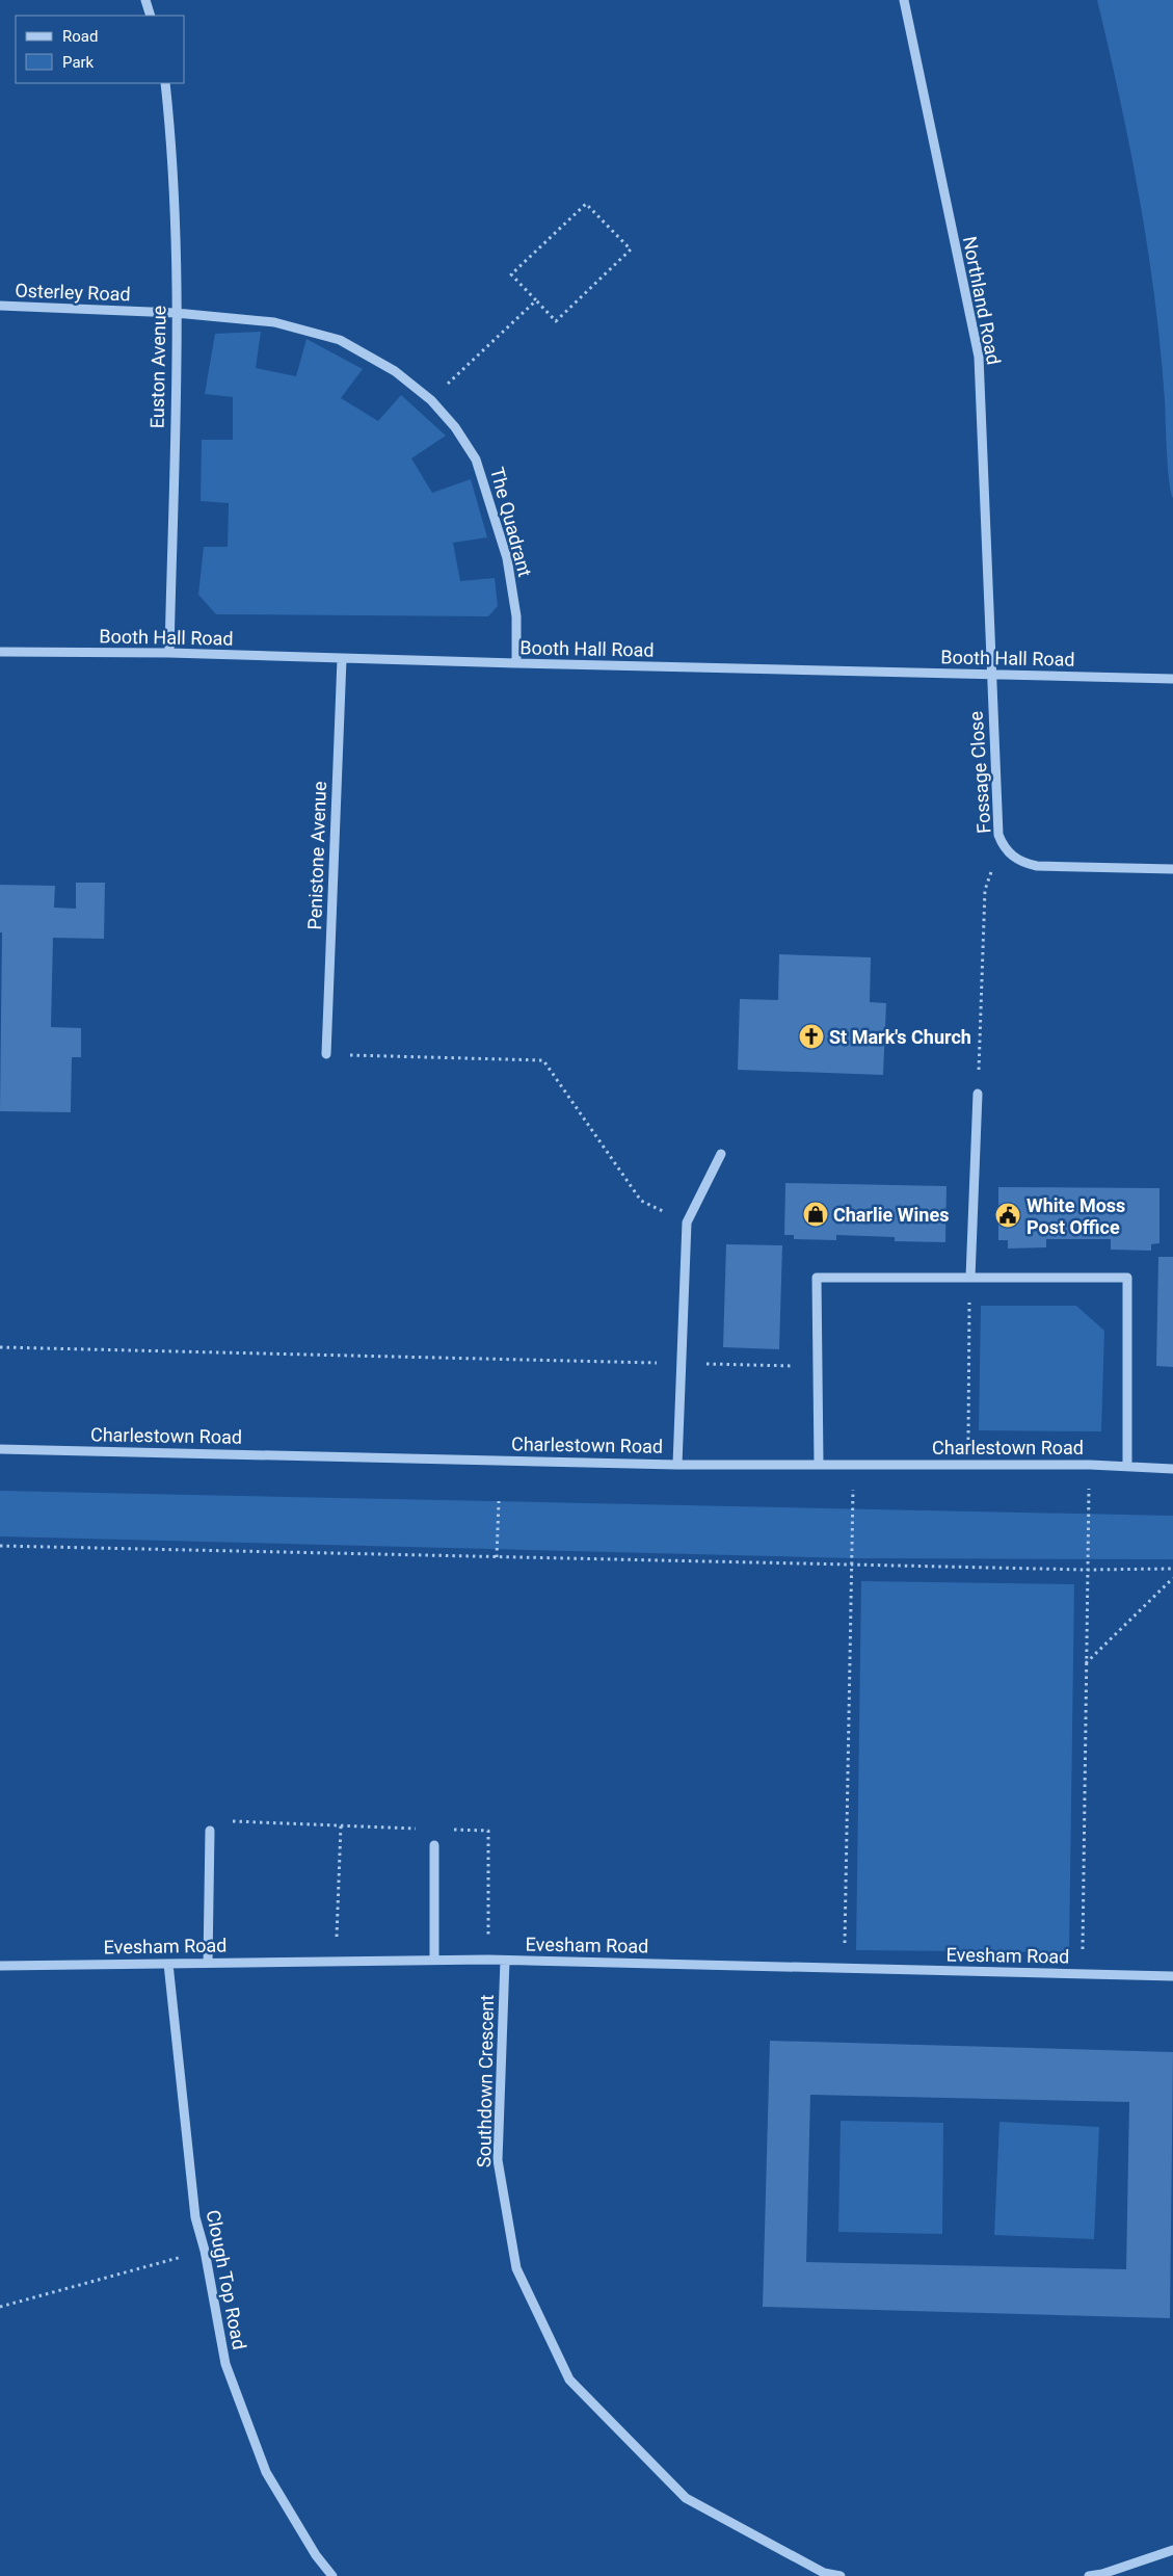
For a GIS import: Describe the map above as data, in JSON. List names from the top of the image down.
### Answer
{
  "streets": {
    "street": [
      "Osterley Road",
      "Northland Road",
      "Euston Avenue",
      "The Quadrant",
      "Booth Hall Road",
      "Fossage Close",
      "Penistone Avenue",
      "Charlestown Road",
      "Evesham Road",
      "Southdown Crescent",
      "Clough Top Road"
    ]
  },
  "crossings": [
    ["Osterley Road", "Euston Avenue"],
    ["Osterley Road", "The Quadrant"],
    ["Northland Road", "Booth Hall Road"],
    ["Northland Road", "Fossage Close"],
    ["Euston Avenue", "The Quadrant"],
    ["Euston Avenue", "Booth Hall Road"],
    ["The Quadrant", "Booth Hall Road"],
    ["Booth Hall Road", "Fossage Close"],
    ["Booth Hall Road", "Penistone Avenue"],
    ["Evesham Road", "Southdown Crescent"],
    ["Evesham Road", "Clough Top Road"]
  ],
  "places": {
    "church": ["St Mark's Church"],
    "shop": ["Charlie Wines"],
    "public building": ["White Moss Post Office"]
  },
  "legend": ["Road", "Park"]
}
